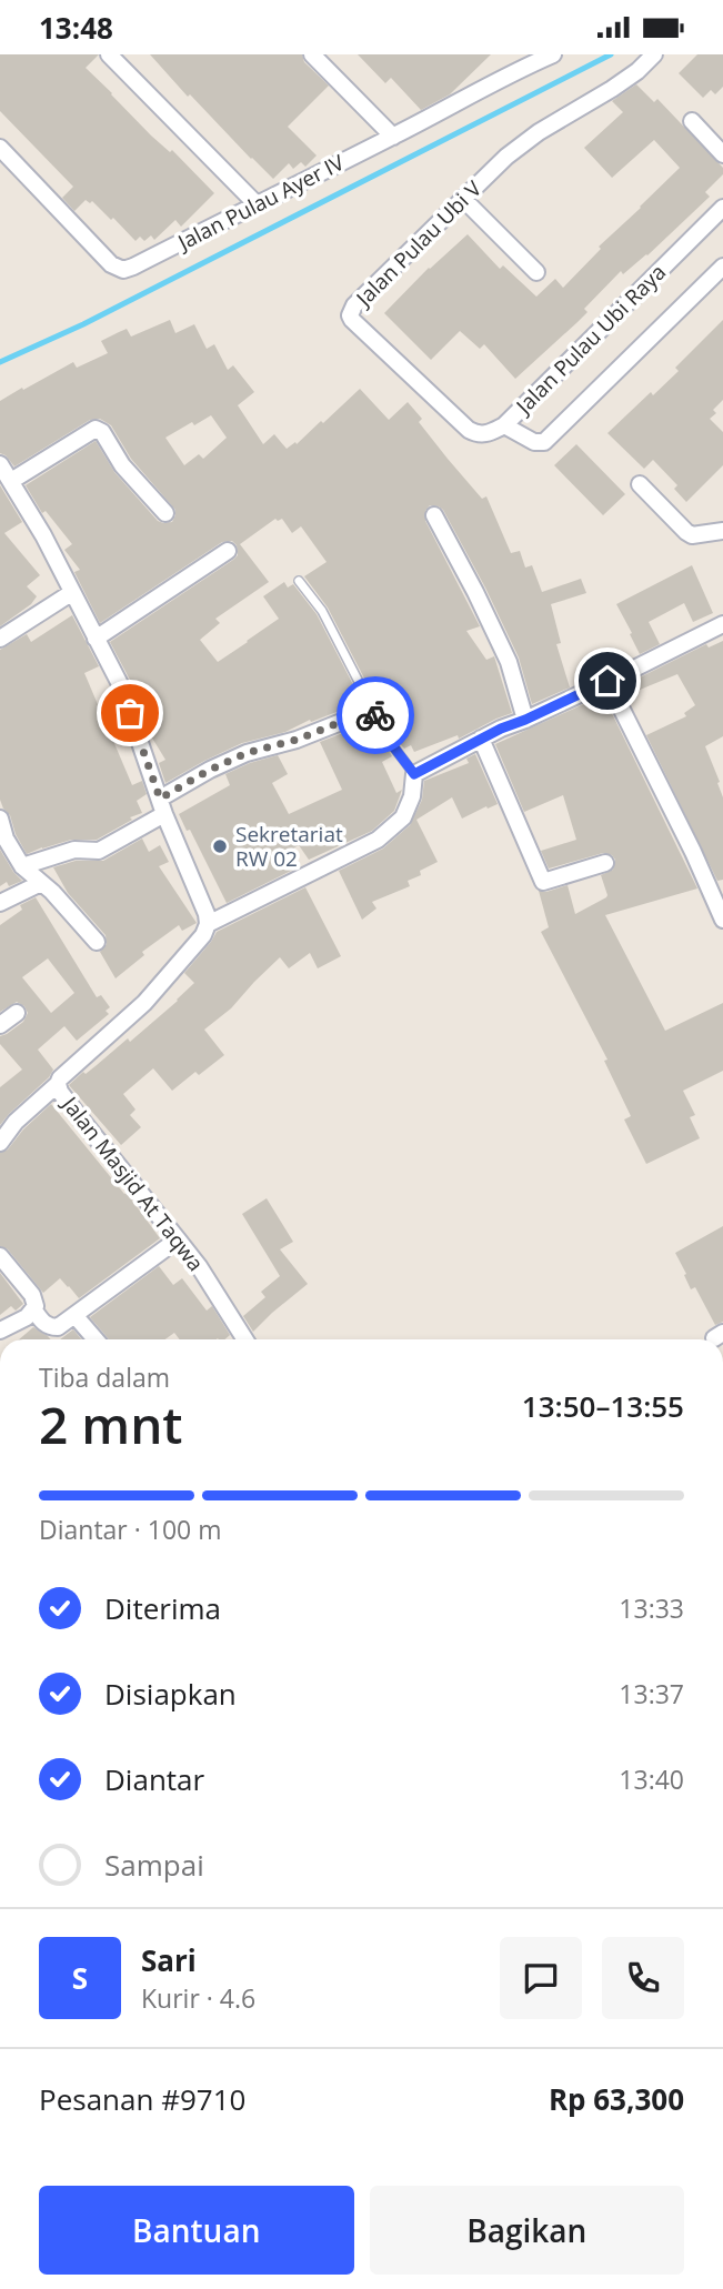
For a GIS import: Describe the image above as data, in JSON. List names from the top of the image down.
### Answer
{
  "streets": {
    "street": [
      "Jalan Pulau Ayer IV",
      "Jalan Pulau Ubi V",
      "Jalan Pulau Ubi Raya",
      "Jalan Masjid At Taqwa"
    ]
  },
  "crossings": [
    ["Jalan Pulau Ubi V", "Jalan Pulau Ubi Raya"]
  ],
  "places": ["Sekretariat RW 02"],
  "page": {
    "status": "13:48",
    "heading": ["2 mnt", "Tiba dalam", "13:50–13:55"],
    "panel": [
      "Sari",
      "Kurir · 4.6",
      "Pesanan #9710",
      "Rp 63,300"
    ],
    "bar": "Diantar · 100 m",
    "list": [
      ["Diterima", "13:33"],
      ["Disiapkan", "13:37"],
      ["Diantar", "13:40"],
      "Sampai"
    ],
    "round": "S",
    "buttons": ["Bantuan", "Bagikan"]
  }
}
